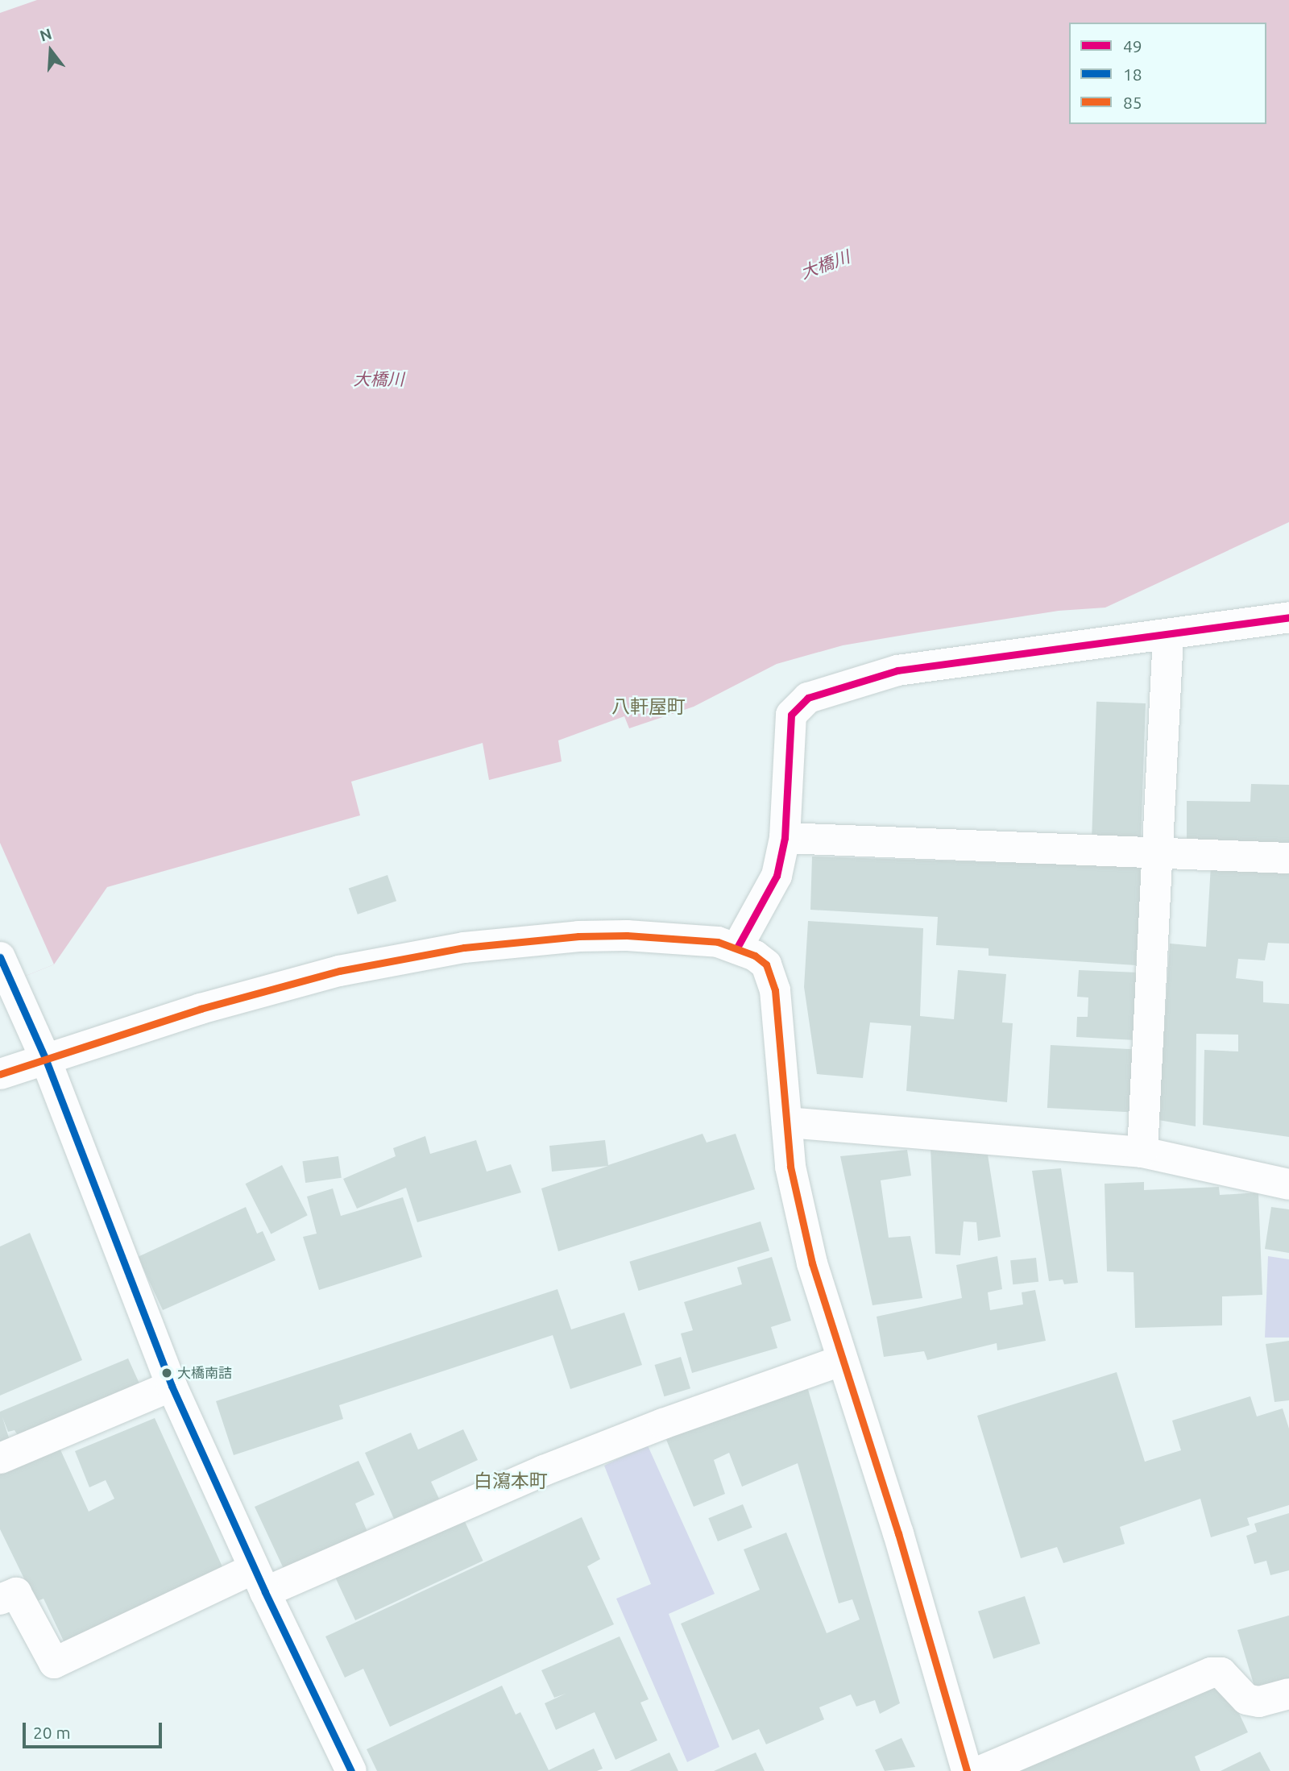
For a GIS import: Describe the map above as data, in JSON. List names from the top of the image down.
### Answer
{
  "districts": ["八軒屋町", "白瀉本町"],
  "water": ["大橋川"],
  "places": ["大橋南詰"],
  "lines": ["transit line 49", "transit line 85", "transit line 18"],
  "legend": ["49", "18", "85"],
  "scale_bar": "20 m",
  "north": "top"
}
